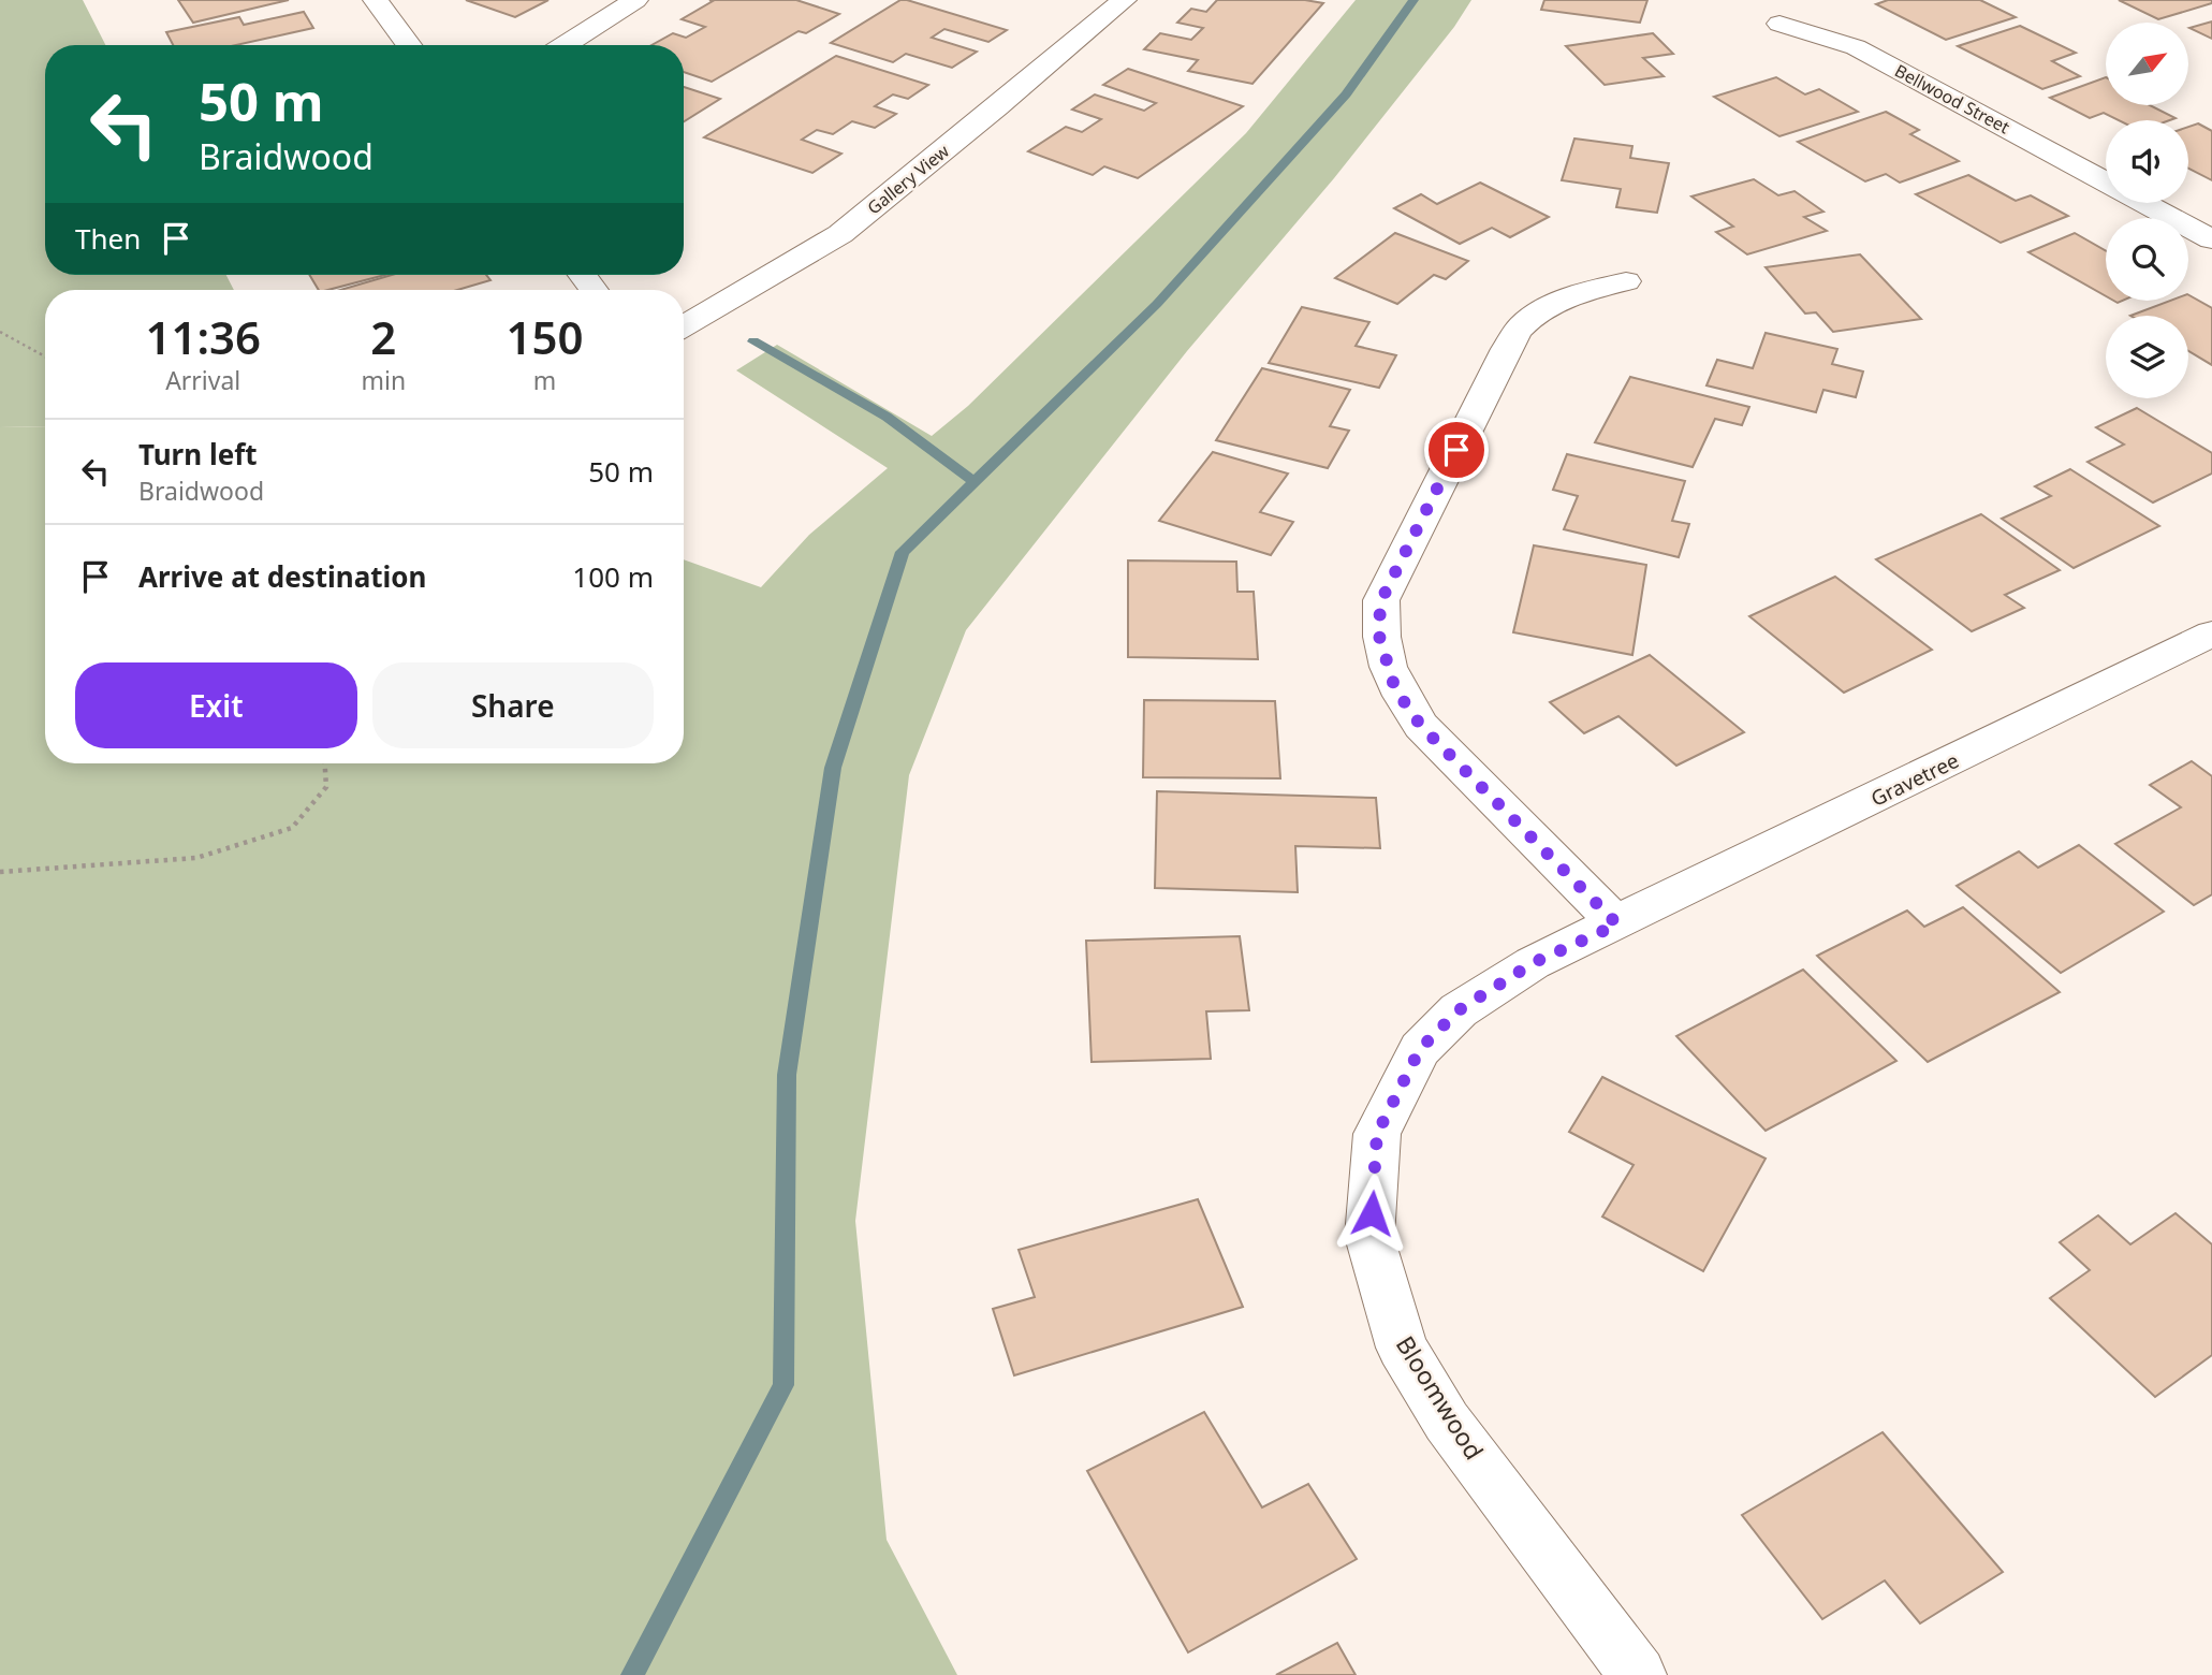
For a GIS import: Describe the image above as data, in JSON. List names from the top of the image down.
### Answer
{
  "streets": {
    "street": [
      "Bellwood Street",
      "Gallery View",
      "Gravetree",
      "Bloomwood"
    ]
  },
  "crossings": [
    ["Gravetree", "Bloomwood"]
  ],
  "north": "top right",
  "page": {
    "turn": ["50 m", "Braidwood"],
    "then": "Then",
    "eta": [
      "11:36",
      "Arrival",
      "2",
      "min",
      "150",
      "m"
    ],
    "list": [
      {
        "name": "Turn left",
        "note": "Braidwood",
        "value": "50 m"
      },
      {
        "name": "Arrive at destination",
        "value": "100 m"
      }
    ],
    "buttons": ["Exit", "Share"]
  }
}
